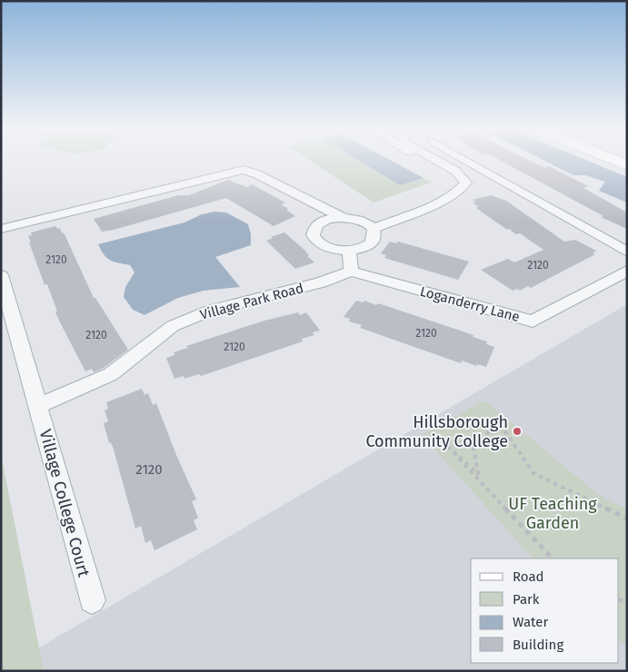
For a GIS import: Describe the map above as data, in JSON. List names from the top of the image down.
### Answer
{
  "streets": {
    "street": ["Village Park Road", "Loganderry Lane", "Village College Court"]
  },
  "crossings": [
    ["Village Park Road", "Loganderry Lane"],
    ["Village Park Road", "Village College Court"]
  ],
  "parks": ["UF Teaching Garden"],
  "places": ["Hillsborough Community College"],
  "house_numbers": [
    "2120",
    "2120",
    "2120",
    "2120",
    "2120",
    "2120"
  ],
  "legend": [
    "Road",
    "Park",
    "Water",
    "Building"
  ]
}
